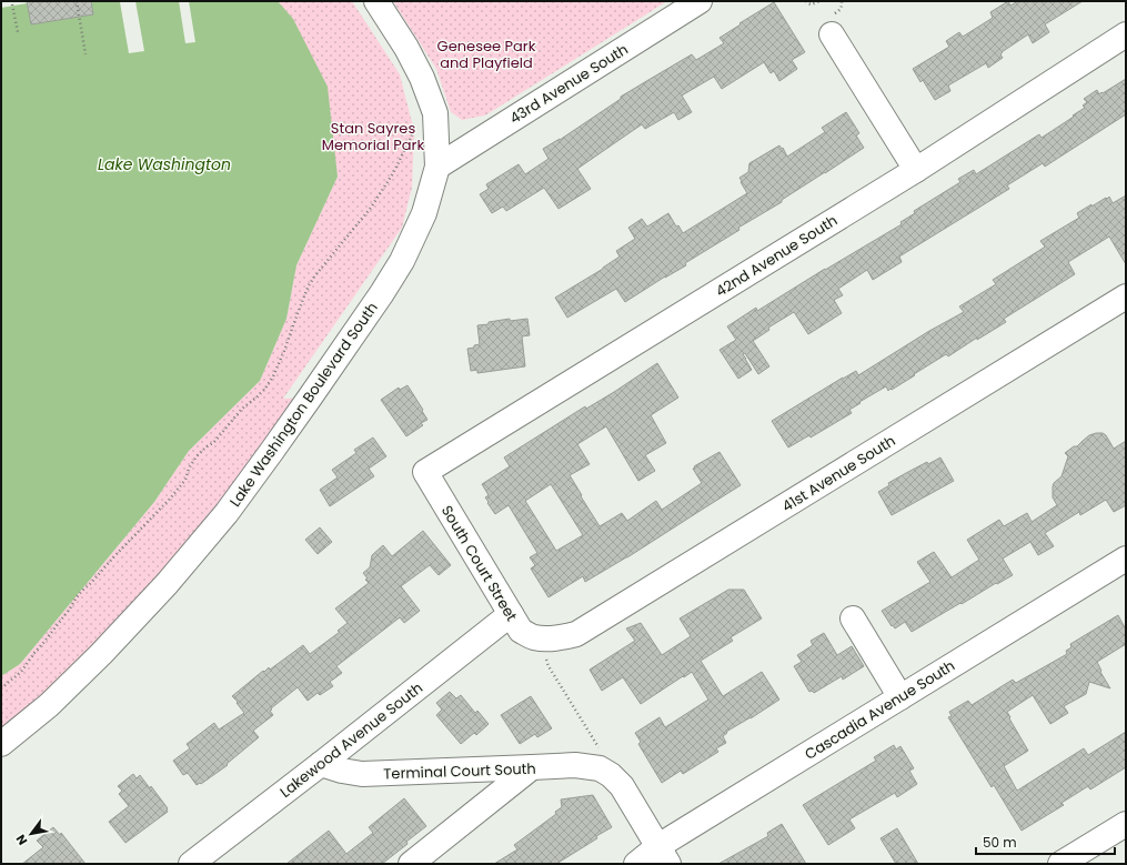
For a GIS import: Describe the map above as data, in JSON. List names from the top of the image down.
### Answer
{
  "streets": {
    "street": [
      "43rd Avenue South",
      "42nd Avenue South",
      "Lake Washington Boulevard South",
      "41st Avenue South",
      "South Court Street",
      "Cascadia Avenue South",
      "Lakewood Avenue South",
      "Terminal Court South"
    ]
  },
  "crossings": [
    ["43rd Avenue South", "Lake Washington Boulevard South"],
    ["42nd Avenue South", "South Court Street"],
    ["41st Avenue South", "South Court Street"],
    ["South Court Street", "Lakewood Avenue South"],
    ["Lakewood Avenue South", "Terminal Court South"]
  ],
  "water": ["Lake Washington"],
  "parks": ["Genesee Park and Playfield", "Stan Sayres Memorial Park"],
  "scale_bar": "50 m",
  "north": "bottom left"
}
